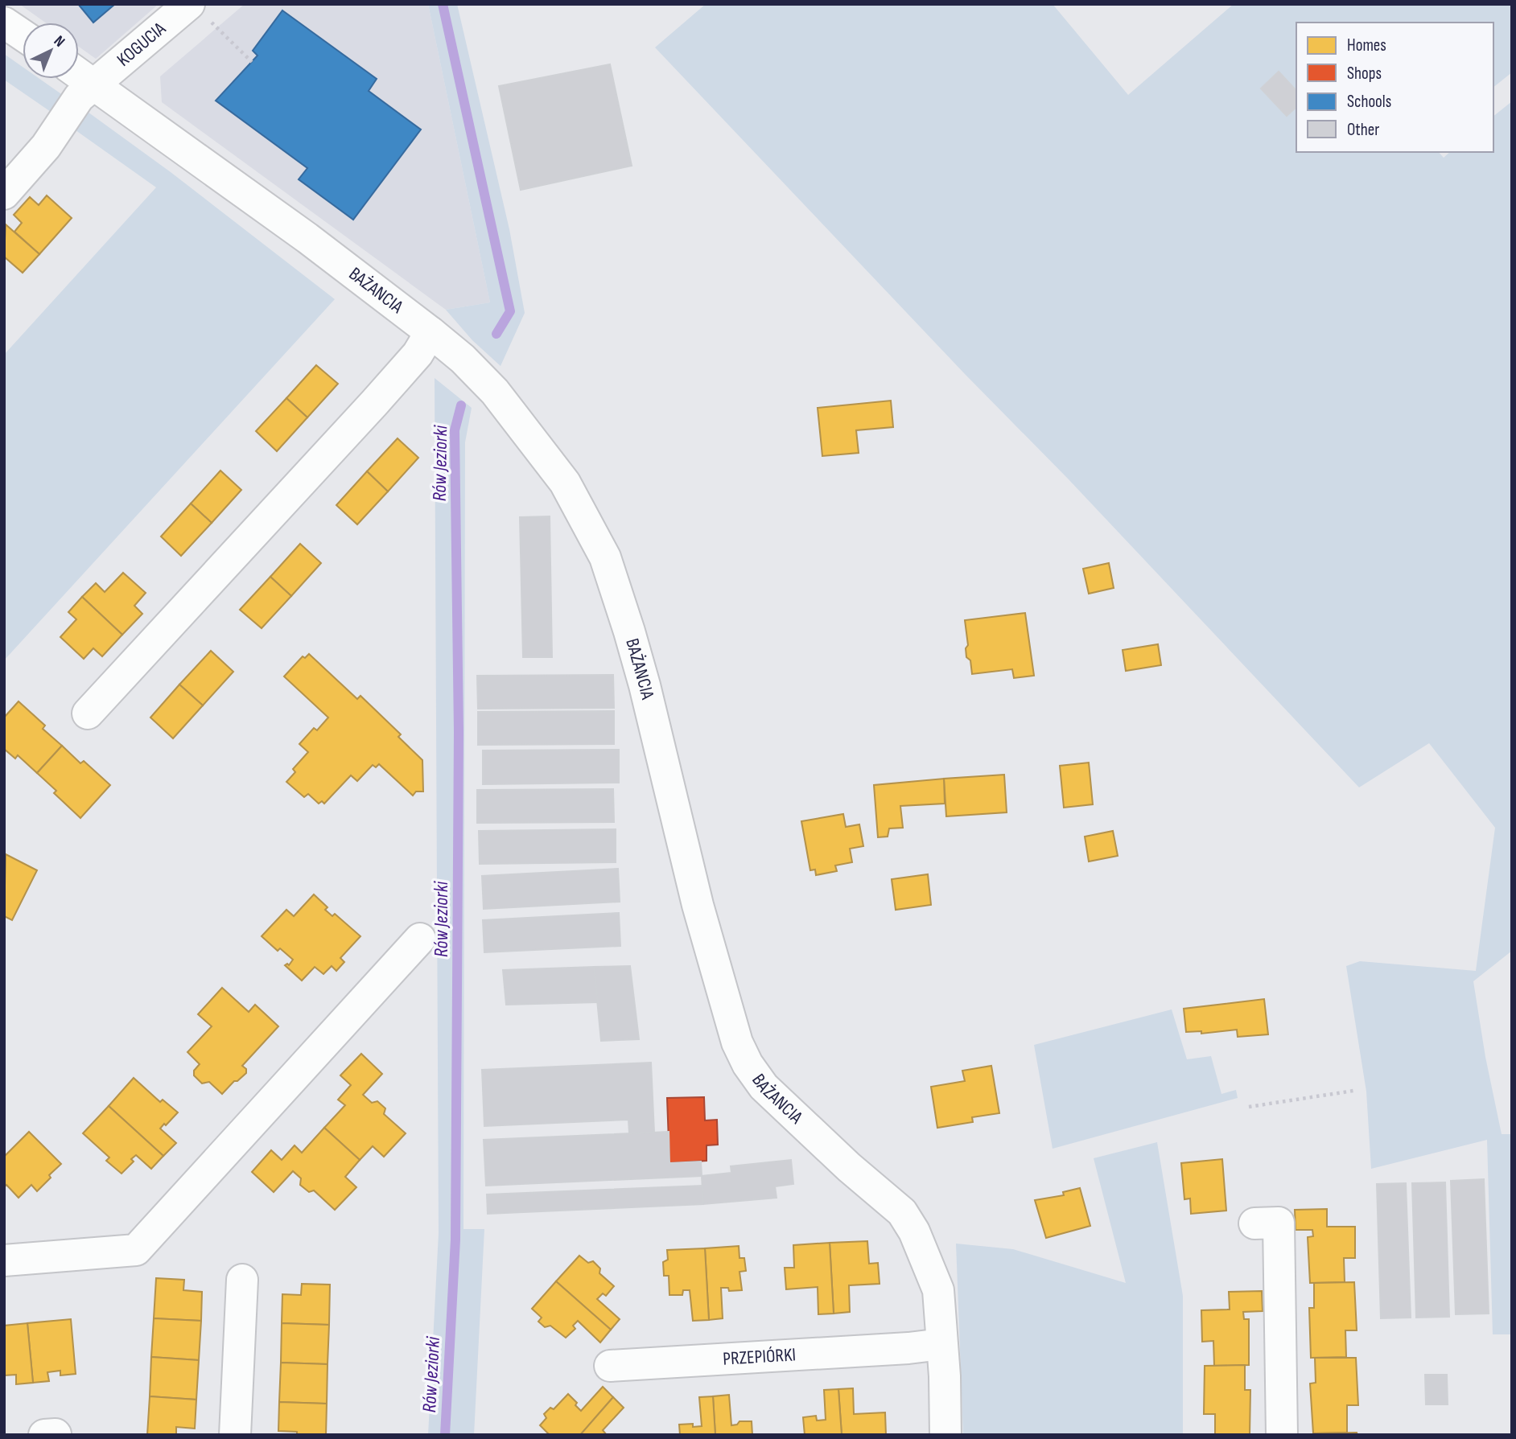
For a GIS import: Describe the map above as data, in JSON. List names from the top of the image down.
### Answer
{
  "streets": {
    "street": ["KOGUCIA", "BAŻANCIA", "PRZEPIÓRKI"]
  },
  "crossings": [
    ["KOGUCIA", "BAŻANCIA"],
    ["BAŻANCIA", "PRZEPIÓRKI"]
  ],
  "water": ["Rów Jeziorki"],
  "legend": [
    "Homes",
    "Shops",
    "Schools",
    "Other"
  ],
  "north": "top right"
}
